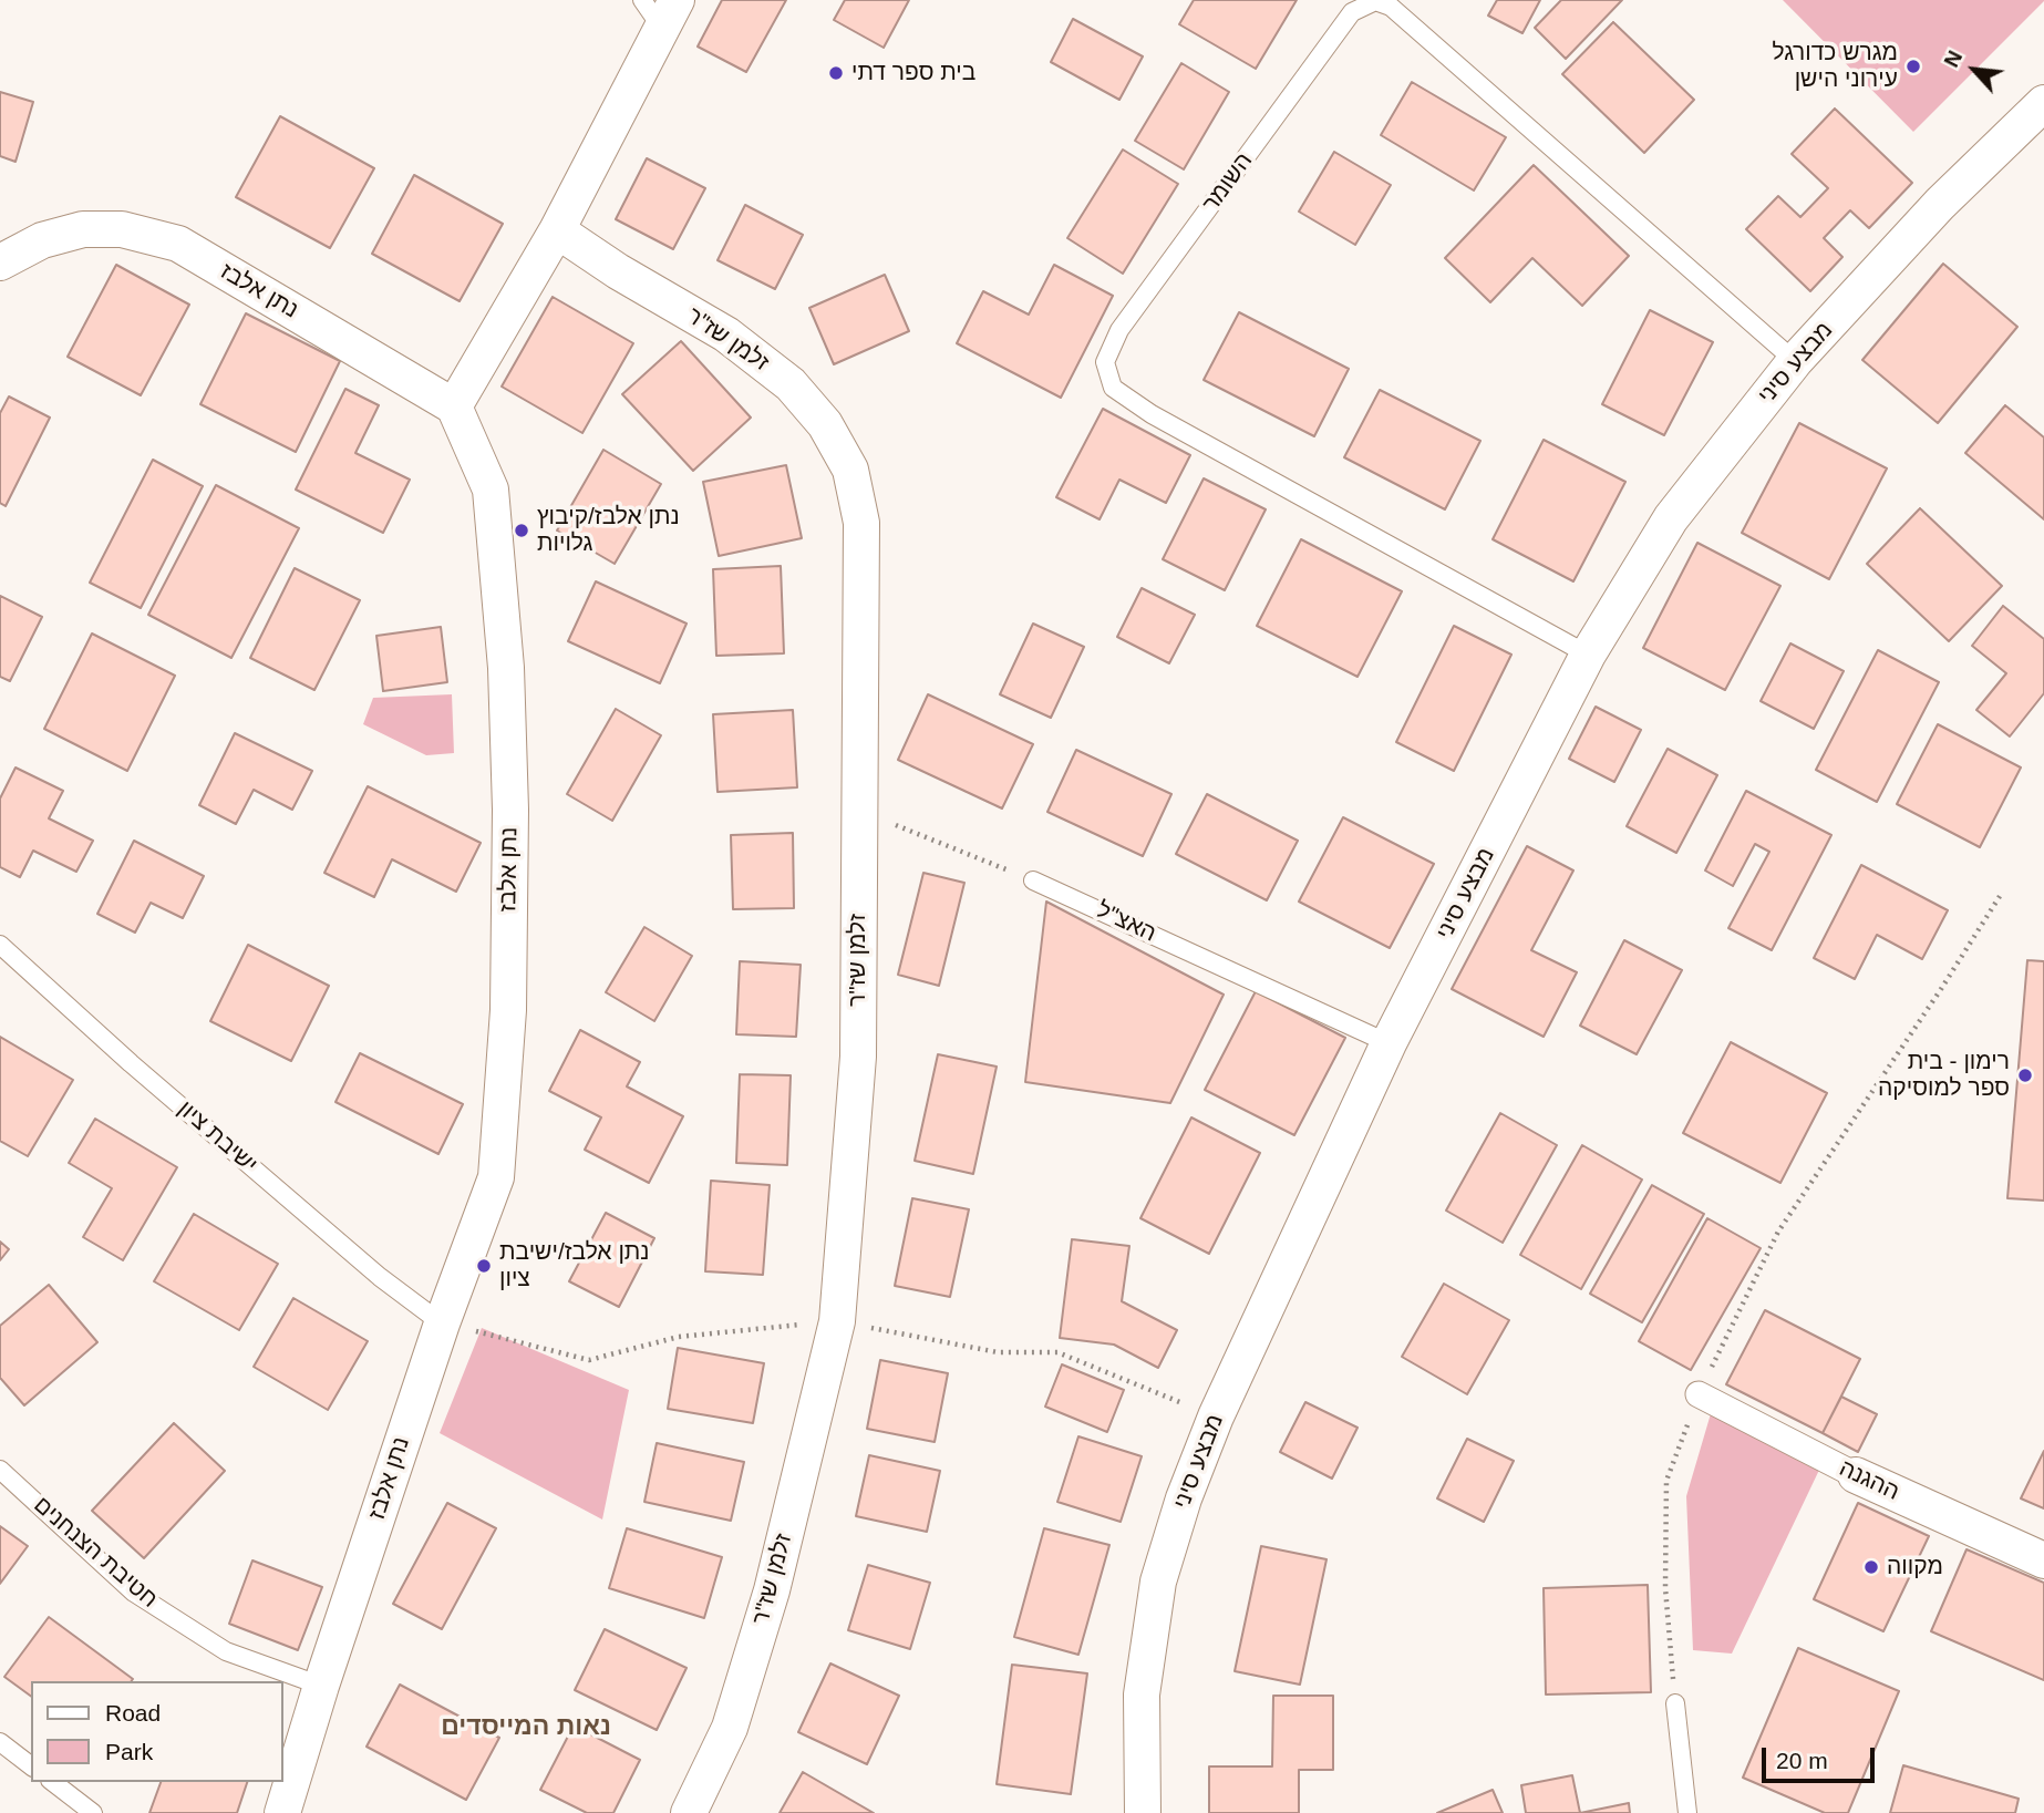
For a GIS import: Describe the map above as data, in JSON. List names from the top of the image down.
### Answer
{
  "streets": {
    "street": [
      "נתן אלבז",
      "זלמן שז\"ר",
      "מבצע סיני",
      "ההגנה"
    ],
    "lane": [
      "השומר",
      "האצ\"ל",
      "ישיבת ציון",
      "חטיבת הצנחנים"
    ]
  },
  "crossings": [
    ["השומר", "מבצע סיני"],
    ["נתן אלבז", "ישיבת ציון"],
    ["נתן אלבז", "חטיבת הצנחנים"],
    ["מבצע סיני", "האצ\"ל"]
  ],
  "districts": ["נאות המייסדים"],
  "places": [
    "מגרש כדורגל עירוני הישן",
    "בית ספר דתי",
    "נתן אלבז/קיבוץ גלויות",
    "רימון - בית ספר למוסיקה",
    "נתן אלבז/ישיבת ציון",
    "מקווה"
  ],
  "legend": ["Road", "Park"],
  "scale_bar": "20 m",
  "north": "top left"
}
